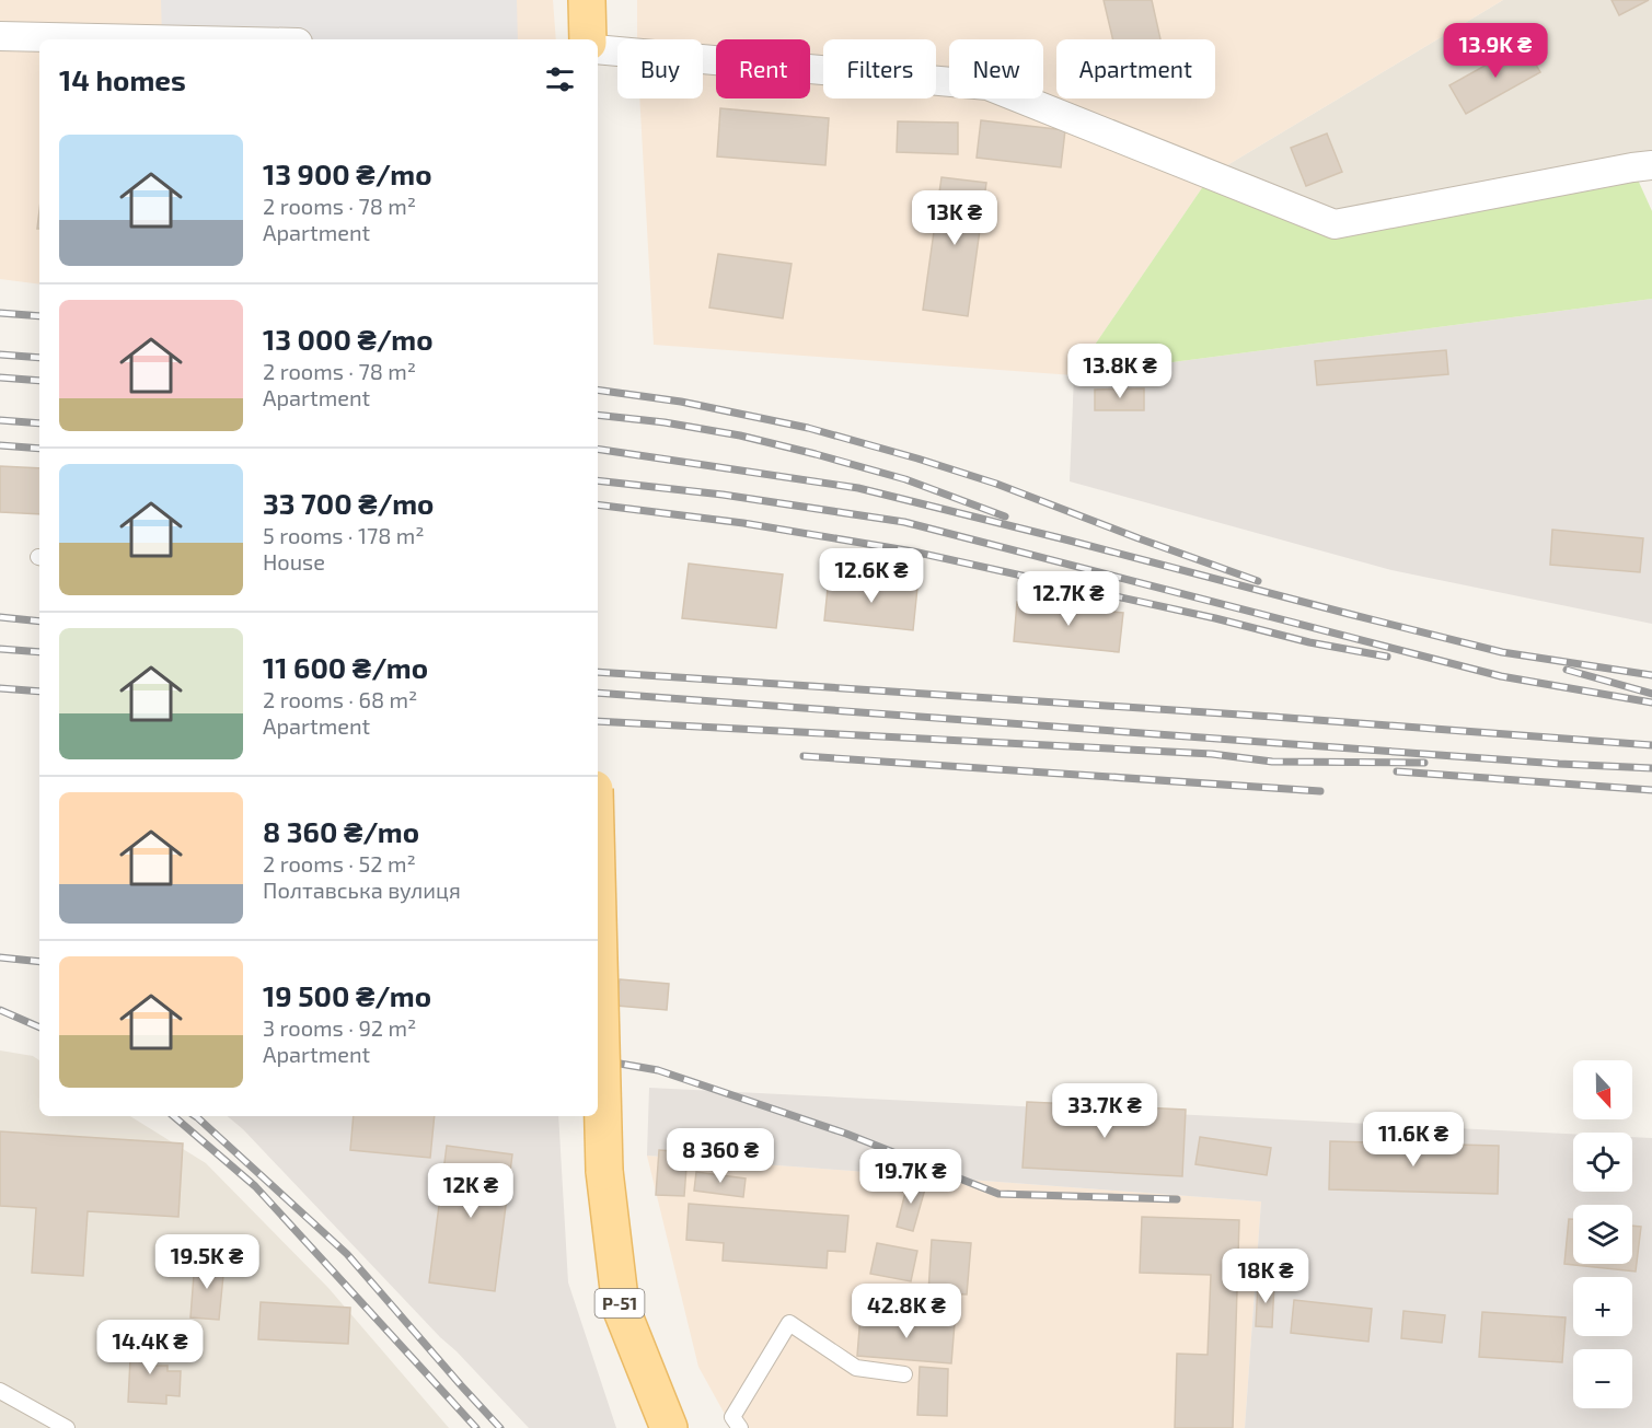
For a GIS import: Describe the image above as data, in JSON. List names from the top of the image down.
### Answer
{
  "streets": {
    "main road": ["Р-51"]
  },
  "north": "bottom",
  "page": {
    "price": [
      "13.9K ₴",
      "13K ₴",
      "13.8K ₴",
      "12.6K ₴",
      "12.7K ₴",
      "33.7K ₴",
      "11.6K ₴",
      "8 360 ₴",
      "19.7K ₴",
      "12K ₴",
      "19.5K ₴",
      "18K ₴",
      "42.8K ₴",
      "14.4K ₴"
    ],
    "chip": [
      "Buy",
      "Rent",
      "Filters",
      "New",
      "Apartment"
    ],
    "heading": "14 homes",
    "list": [
      {
        "name": "13 900 ₴/mo",
        "note": "2 rooms · 78 m² · Apartment"
      },
      {
        "name": "13 000 ₴/mo",
        "note": "2 rooms · 78 m² · Apartment"
      },
      {
        "name": "33 700 ₴/mo",
        "note": "5 rooms · 178 m² · House"
      },
      {
        "name": "11 600 ₴/mo",
        "note": "2 rooms · 68 m² · Apartment"
      },
      {
        "name": "8 360 ₴/mo",
        "note": "2 rooms · 52 m² · Полтавська вулиця"
      },
      {
        "name": "19 500 ₴/mo",
        "note": "3 rooms · 92 m² · Apartment"
      }
    ],
    "map_buttons": ["+", "−"]
  }
}
